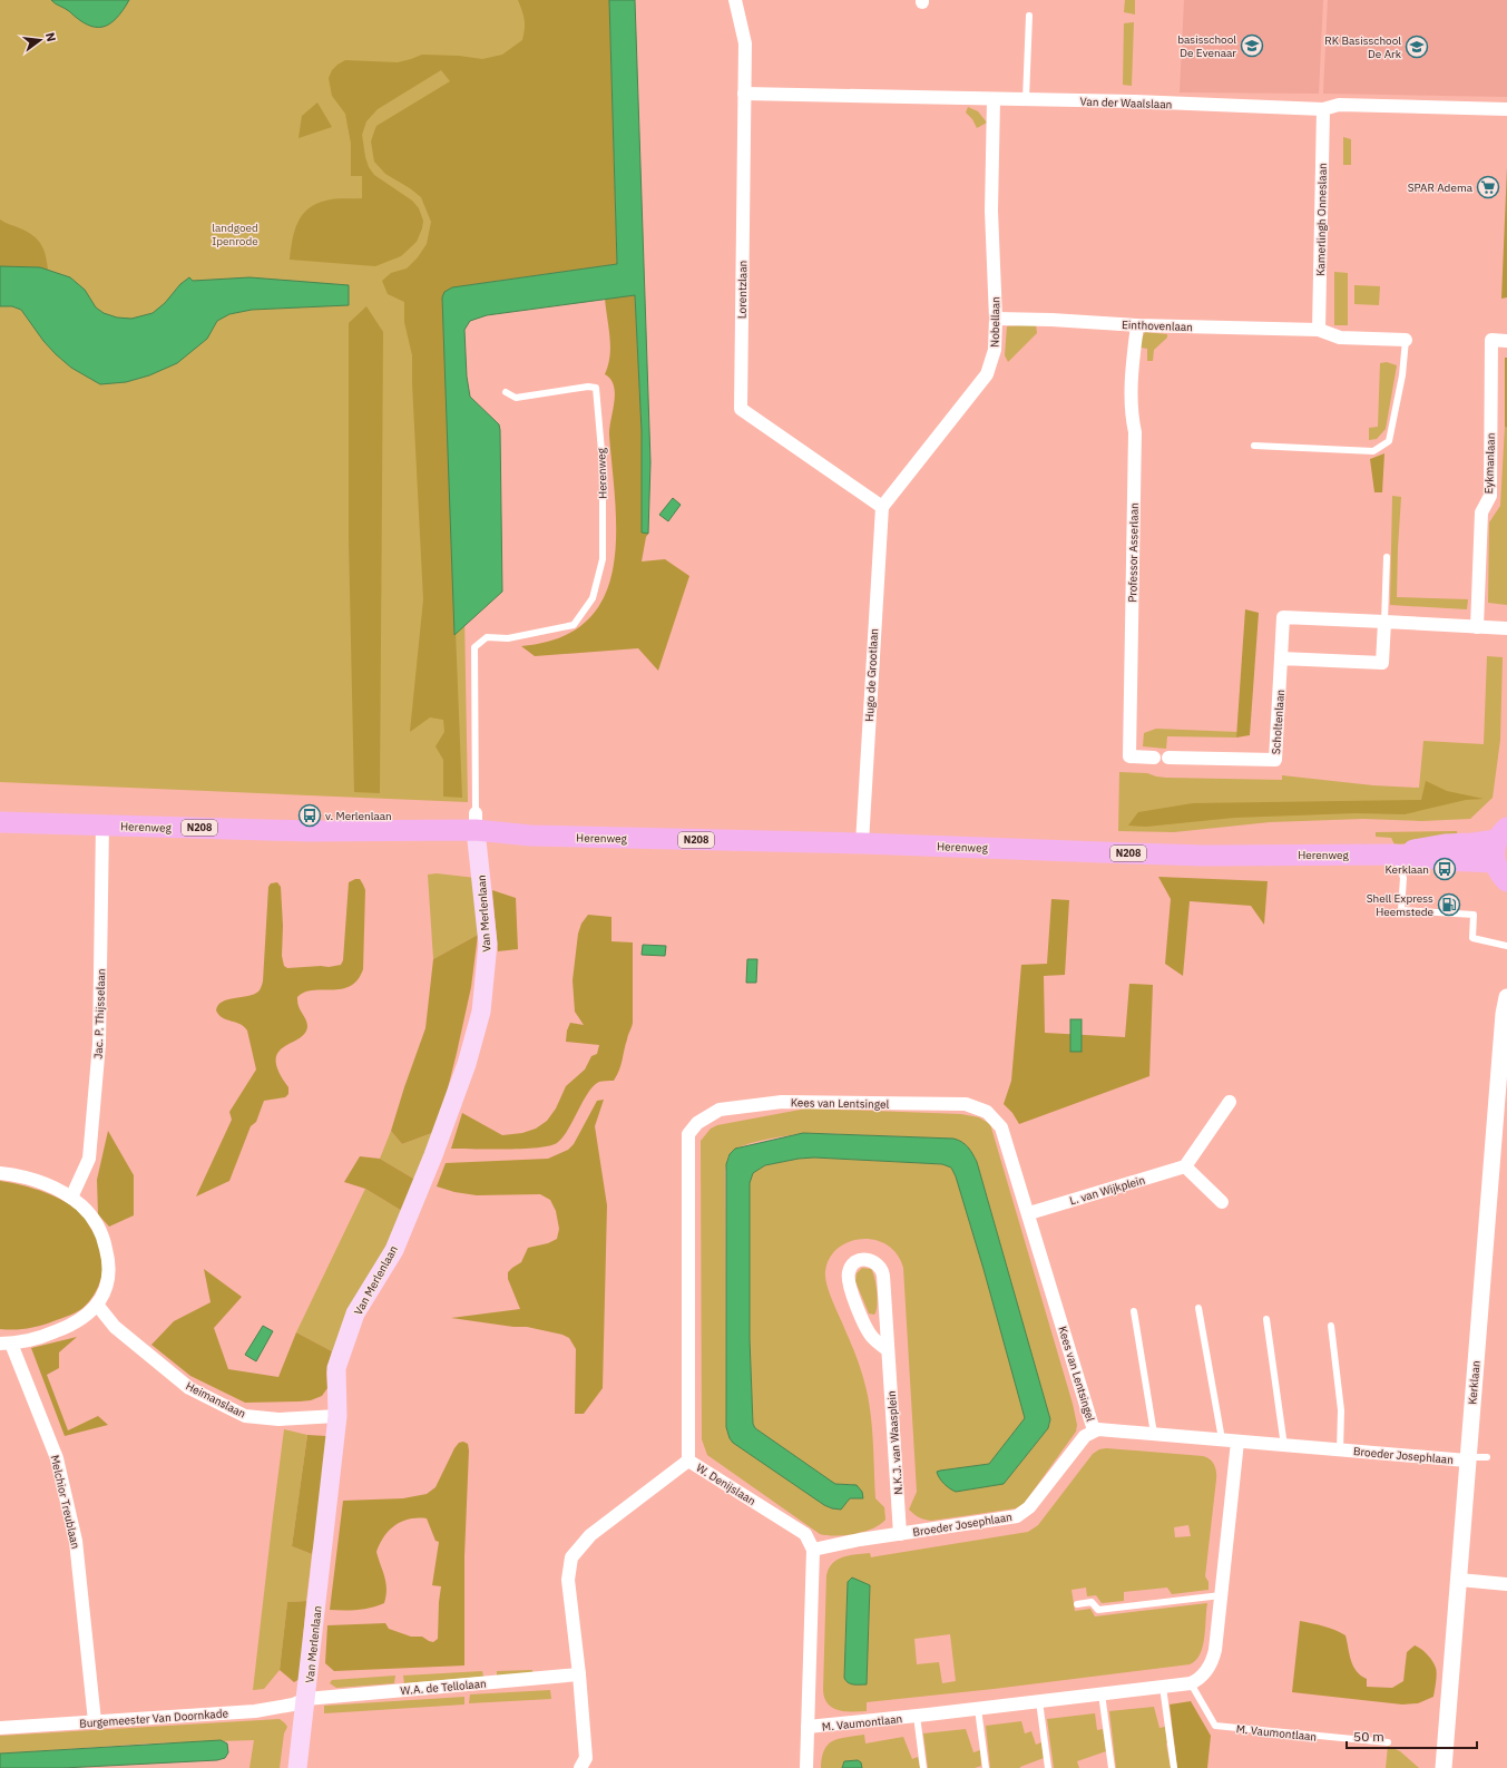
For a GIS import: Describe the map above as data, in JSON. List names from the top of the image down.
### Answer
{
  "streets": {
    "main road": ["Herenweg", "N208", "Van Merlenlaan"],
    "street": [
      "Van der Waalslaan",
      "Kamerlingh Onneslaan",
      "Lorentzlaan",
      "Nobellaan",
      "Einthovenlaan",
      "Eykmanlaan",
      "Professor Asserlaan",
      "Hugo de Grootlaan",
      "Scholtenlaan",
      "Jac. P. Thijsselaan",
      "Kees van Lentsingel",
      "L. van Wijkplein",
      "Kerklaan",
      "Heimanslaan",
      "N.K.J. van Waasplein",
      "Broeder Josephlaan",
      "W. Denijslaan",
      "Melchior Treublaan",
      "W.A. de Tellolaan",
      "Burgemeester Van Doornkade",
      "M. Vaumontlaan"
    ]
  },
  "crossings": [
    ["Van der Waalslaan", "Kamerlingh Onneslaan"],
    ["Van der Waalslaan", "Lorentzlaan"],
    ["Van der Waalslaan", "Nobellaan"],
    ["Kamerlingh Onneslaan", "Einthovenlaan"],
    ["Lorentzlaan", "Nobellaan"],
    ["Lorentzlaan", "Hugo de Grootlaan"],
    ["Nobellaan", "Einthovenlaan"],
    ["Nobellaan", "Hugo de Grootlaan"],
    ["Einthovenlaan", "Professor Asserlaan"],
    ["Eykmanlaan", "Scholtenlaan"],
    ["Herenweg", "Hugo de Grootlaan"],
    ["Herenweg", "N208"],
    ["Herenweg", "Van Merlenlaan"],
    ["Herenweg", "Jac. P. Thijsselaan"],
    ["Van Merlenlaan", "Heimanslaan"],
    ["Van Merlenlaan", "W.A. de Tellolaan"],
    ["Van Merlenlaan", "Burgemeester Van Doornkade"],
    ["Kees van Lentsingel", "L. van Wijkplein"],
    ["Kees van Lentsingel", "Broeder Josephlaan"],
    ["Kees van Lentsingel", "W. Denijslaan"],
    ["Kerklaan", "Broeder Josephlaan"],
    ["N.K.J. van Waasplein", "Broeder Josephlaan"],
    ["Broeder Josephlaan", "W. Denijslaan"],
    ["W. Denijslaan", "W.A. de Tellolaan"],
    ["Melchior Treublaan", "Burgemeester Van Doornkade"],
    ["W.A. de Tellolaan", "Burgemeester Van Doornkade"]
  ],
  "parks": ["landgoed Ipenrode"],
  "places": {
    "school or university": ["basisschool De Evenaar", "RK Basisschool De Ark"],
    "supermarket": ["SPAR Adema"],
    "bus stop": ["v. Merlenlaan", "Kerklaan"],
    "fuel station": ["Shell Express Heemstede"]
  },
  "scale_bar": "50 m",
  "north": "right"
}
